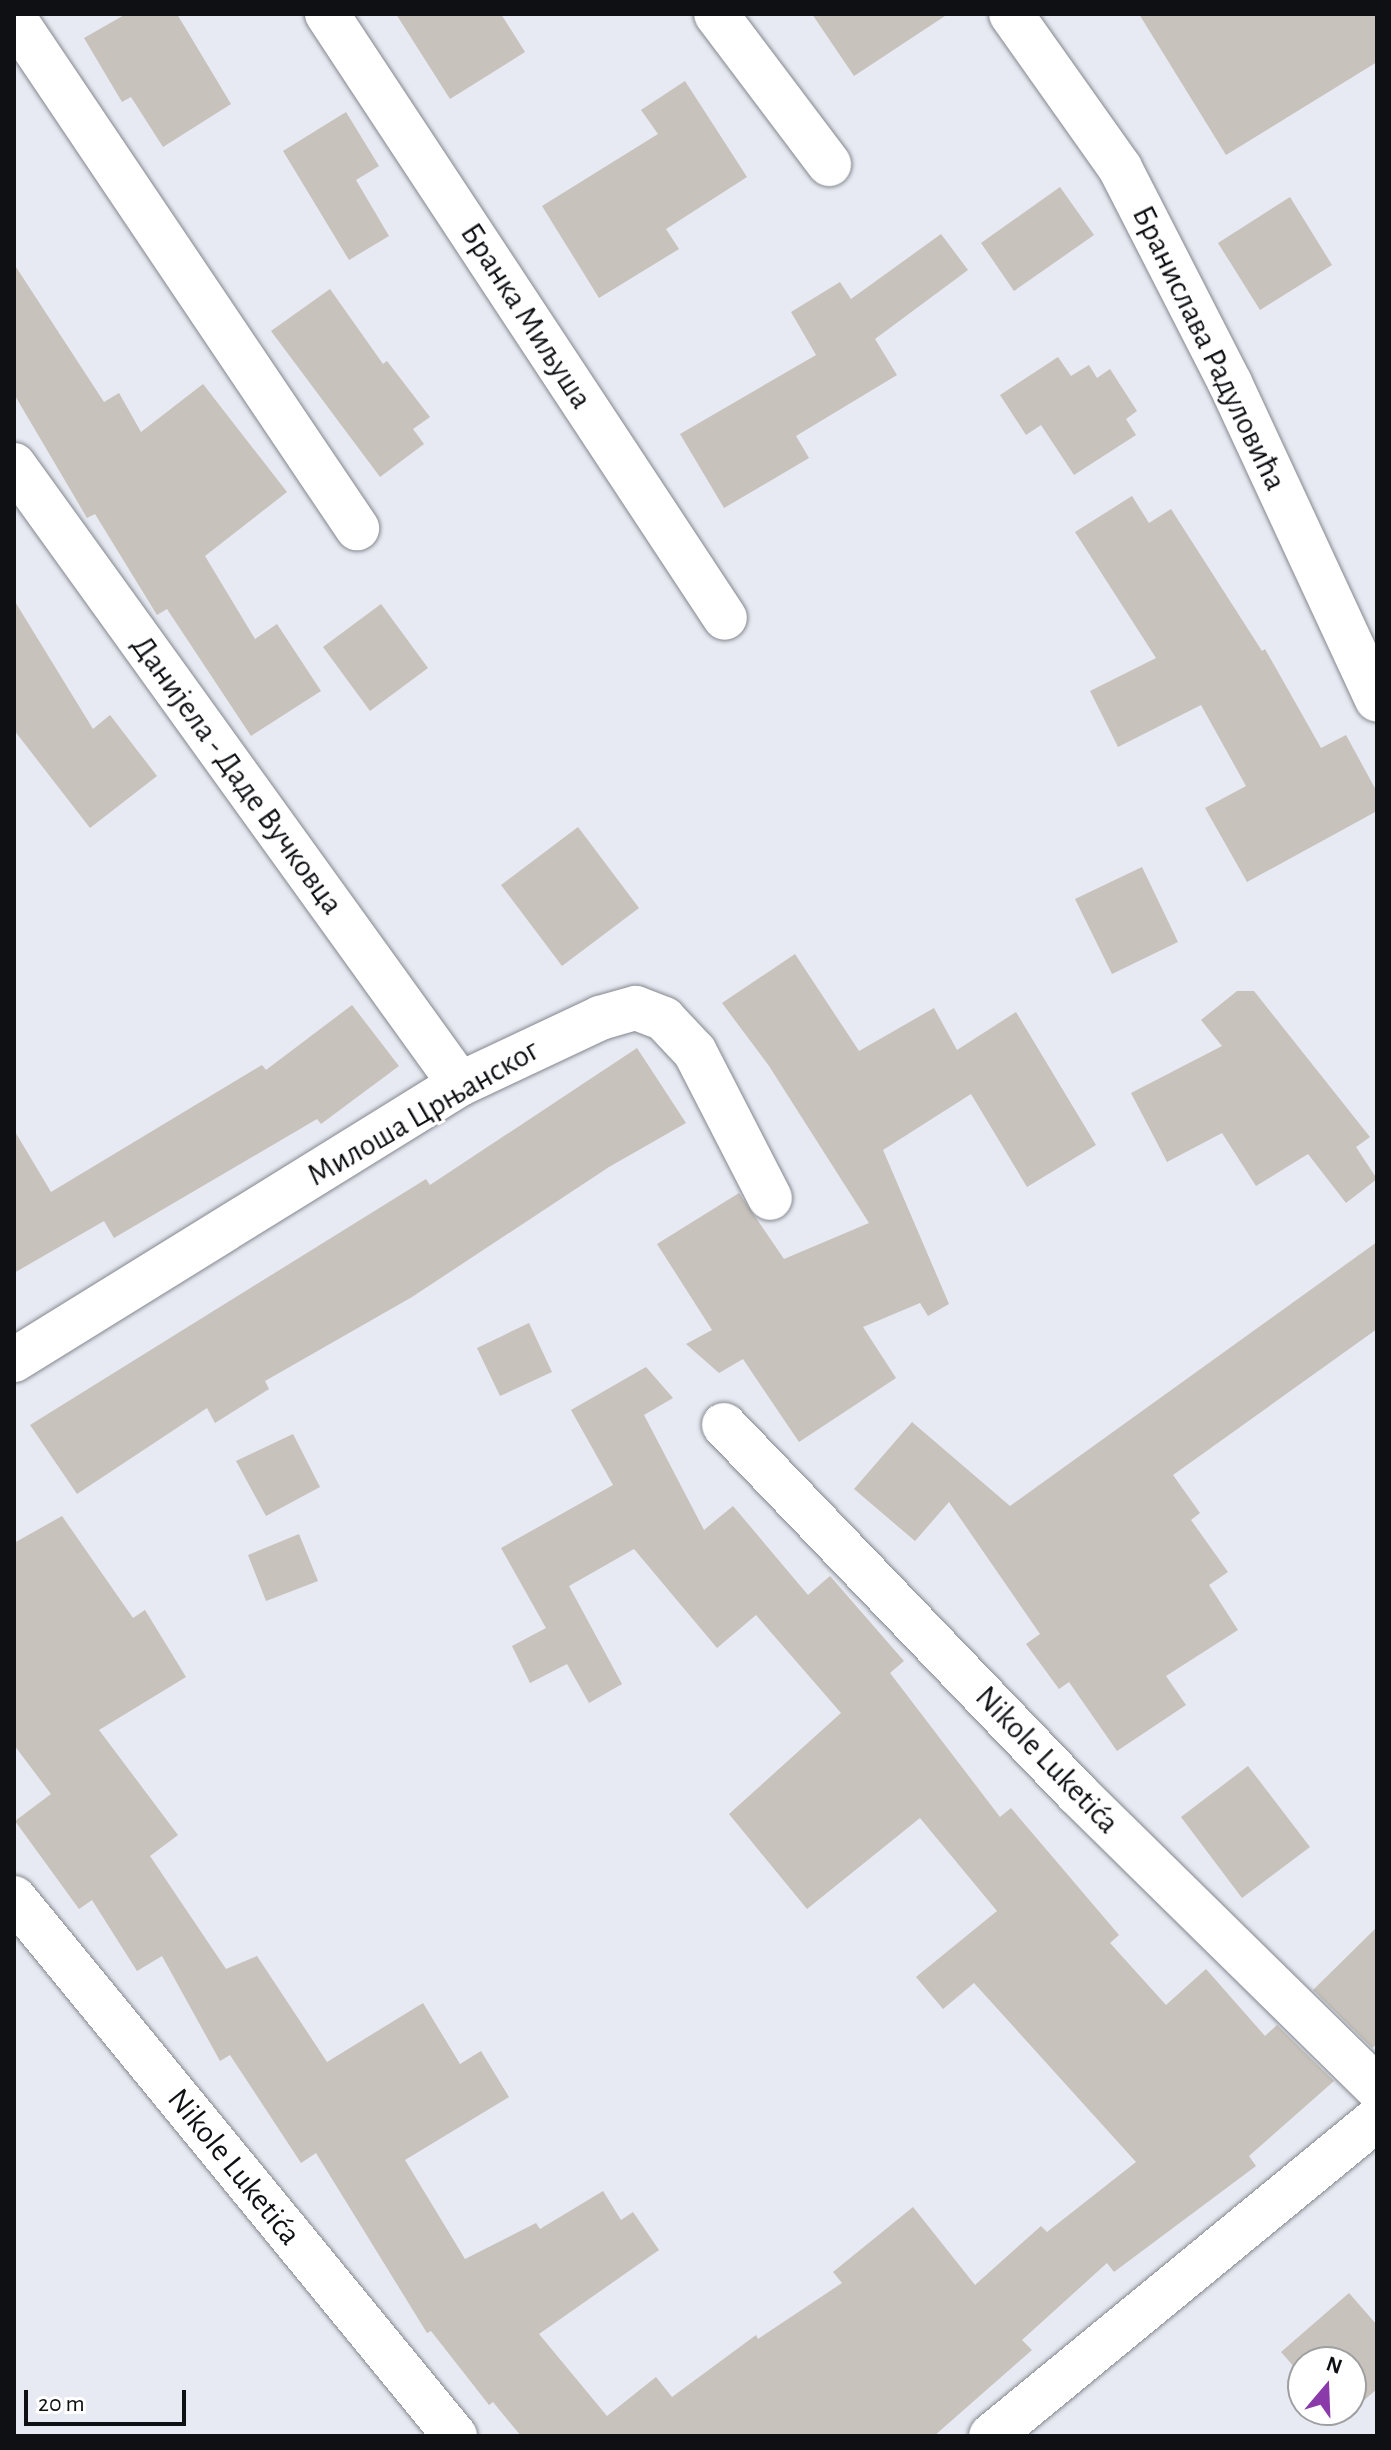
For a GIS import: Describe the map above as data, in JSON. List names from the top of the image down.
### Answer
{
  "streets": {
    "street": [
      "Бранка Миљуша",
      "Бранислава Радуловића",
      "Данијела - Даде Вучковца",
      "Милоша Црњанског",
      "Nikole Luketića"
    ]
  },
  "crossings": [
    ["Данијела - Даде Вучковца", "Милоша Црњанског"]
  ],
  "scale_bar": "20 m",
  "north": "top"
}
